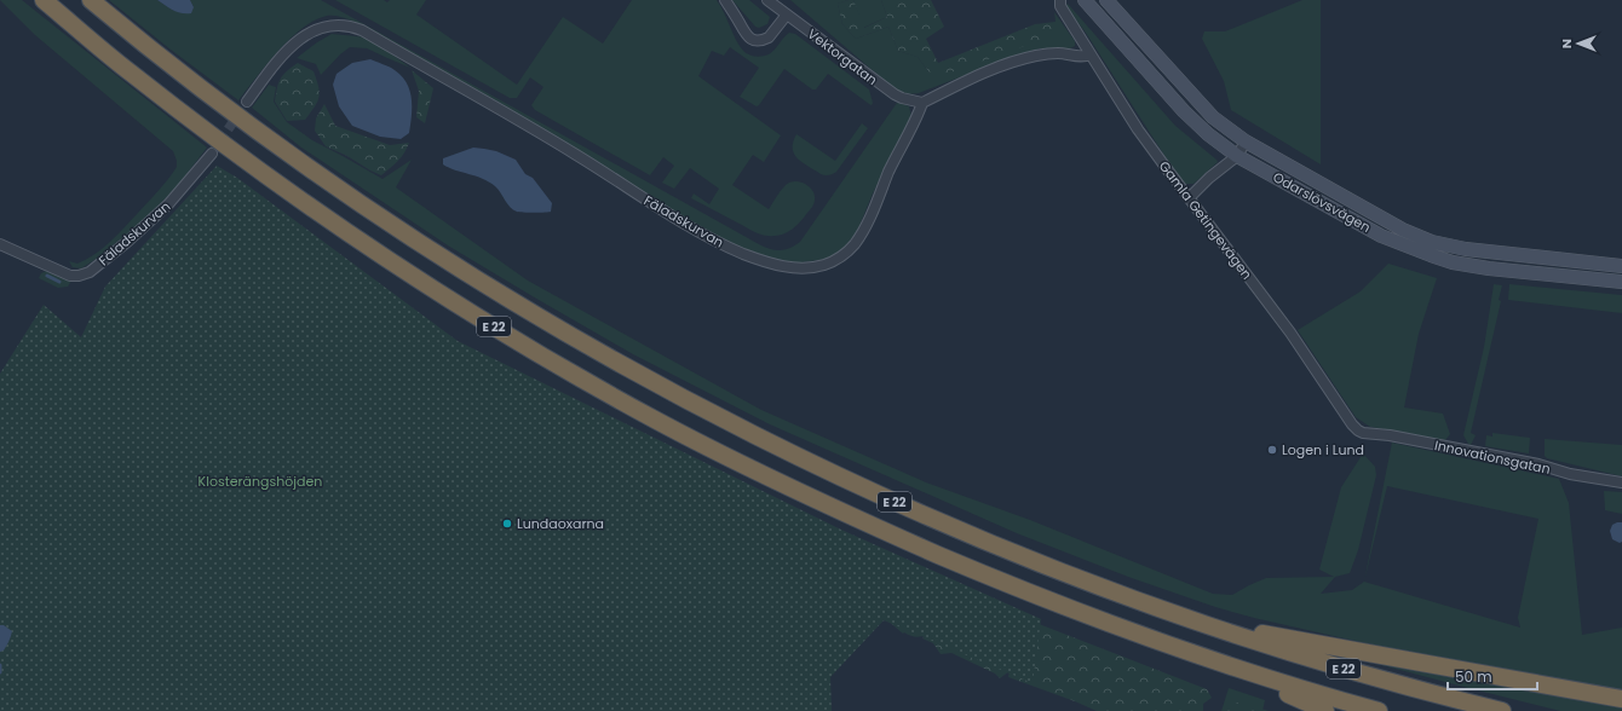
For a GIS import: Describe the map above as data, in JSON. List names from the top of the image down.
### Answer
{
  "streets": {
    "highway": ["E 22"],
    "main road": ["Odarslövsvägen"],
    "street": [
      "Vektorgatan",
      "Gamla Getingevägen",
      "Fäladskurvan",
      "Innovationsgatan"
    ]
  },
  "crossings": [
    ["Vektorgatan", "Fäladskurvan"],
    ["Gamla Getingevägen", "Innovationsgatan"]
  ],
  "parks": ["Klosterängshöjden"],
  "places": ["Logen i Lund", "Lundaoxarna"],
  "scale_bar": "50 m",
  "north": "left"
}
